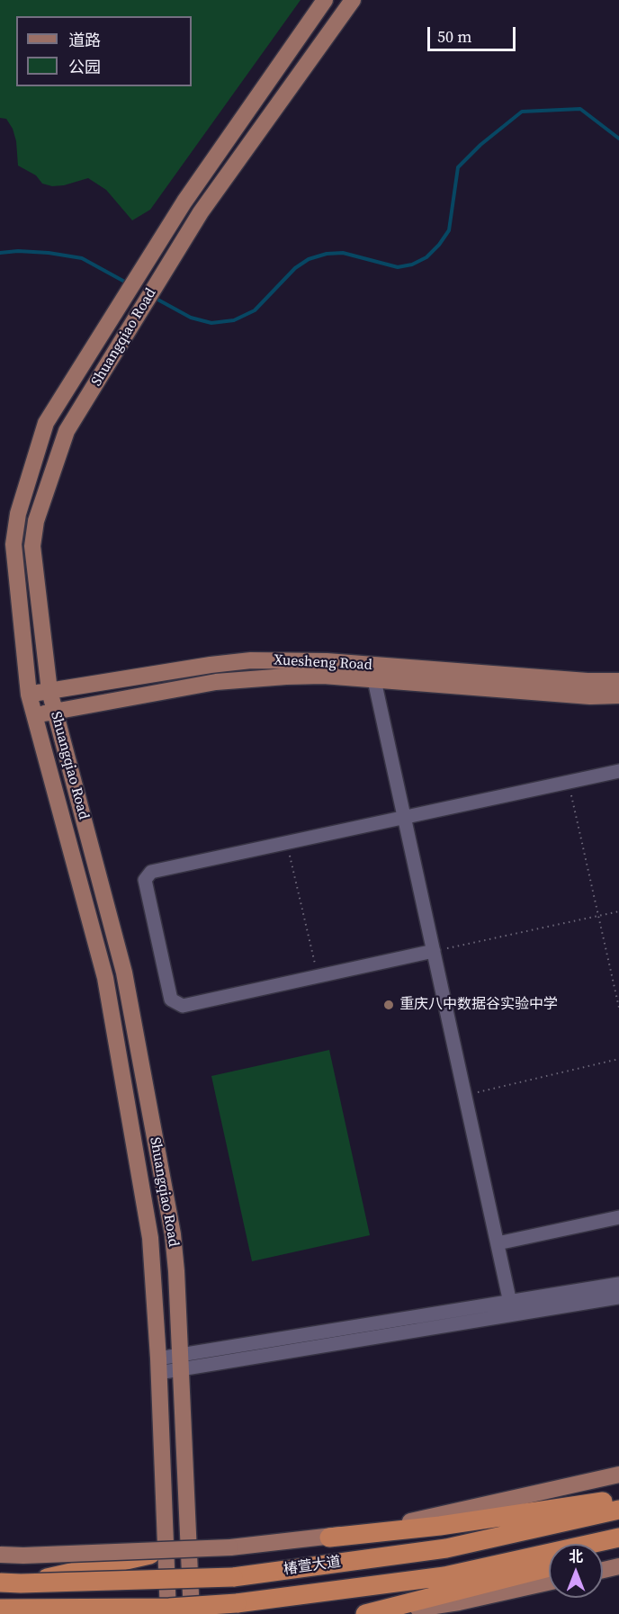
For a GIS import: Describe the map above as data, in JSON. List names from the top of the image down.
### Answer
{
  "streets": {
    "highway": ["椿萱大道"],
    "main road": ["Shuangqiao Road", "Xuesheng Road"]
  },
  "crossings": [
    ["Shuangqiao Road", "Xuesheng Road"]
  ],
  "places": ["重庆八中数据谷实验中学"],
  "legend": ["道路", "公园"],
  "scale_bar": "50 m",
  "north": "top"
}
